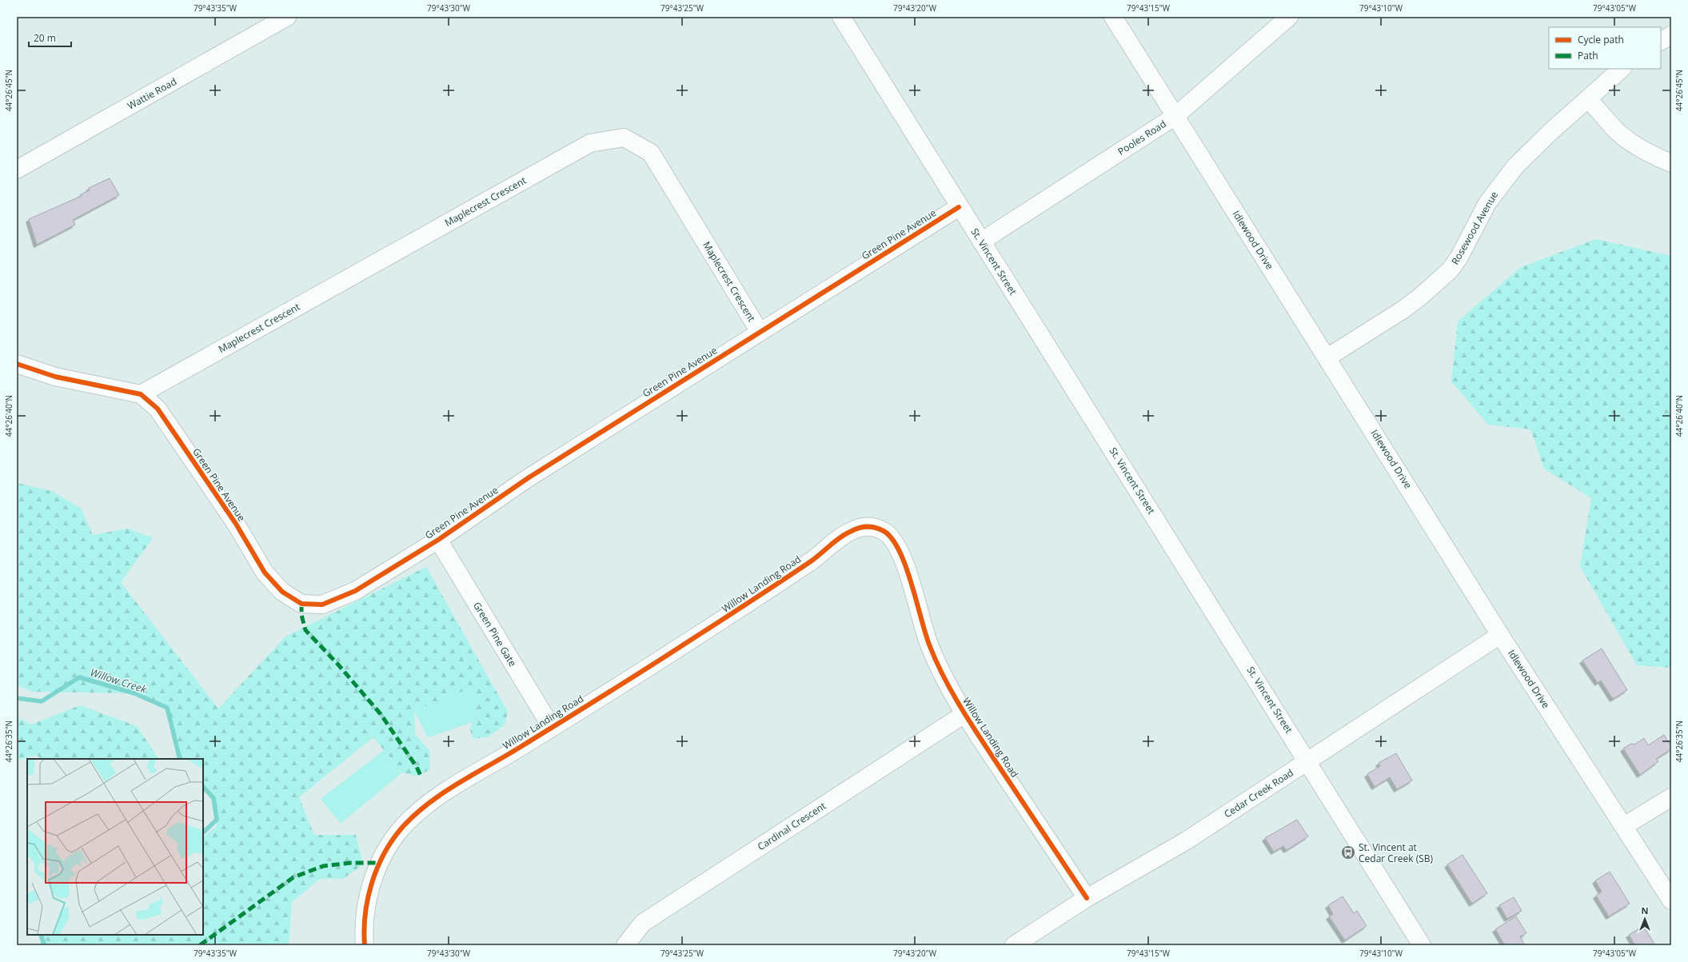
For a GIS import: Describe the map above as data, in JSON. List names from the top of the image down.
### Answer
{
  "streets": {
    "street": [
      "Wattie Road",
      "Pooles Road",
      "Maplecrest Crescent",
      "Rosewood Avenue",
      "Green Pine Avenue",
      "Idlewood Drive",
      "St. Vincent Street",
      "Willow Landing Road",
      "Green Pine Gate",
      "Cedar Creek Road",
      "Cardinal Crescent"
    ]
  },
  "crossings": [
    ["Pooles Road", "Idlewood Drive"],
    ["Pooles Road", "St. Vincent Street"],
    ["Maplecrest Crescent", "Green Pine Avenue"],
    ["Rosewood Avenue", "Idlewood Drive"],
    ["Green Pine Avenue", "St. Vincent Street"],
    ["Green Pine Avenue", "Green Pine Gate"],
    ["Idlewood Drive", "Cedar Creek Road"],
    ["St. Vincent Street", "Cedar Creek Road"],
    ["Willow Landing Road", "Green Pine Gate"],
    ["Willow Landing Road", "Cedar Creek Road"],
    ["Willow Landing Road", "Cardinal Crescent"]
  ],
  "water": ["Willow Creek"],
  "places": {
    "bus stop": ["St. Vincent at Cedar Creek (SB)"]
  },
  "legend": ["Cycle path", "Path"],
  "scale_bar": "20 m",
  "north": "top",
  "coordinates": [
    "79°43'35\"W",
    "79°43'30\"W",
    "79°43'25\"W",
    "79°43'20\"W",
    "79°43'15\"W",
    "79°43'10\"W",
    "79°43'05\"W",
    "44°26'45\"N",
    "44°26'40\"N",
    "44°26'35\"N"
  ]
}
